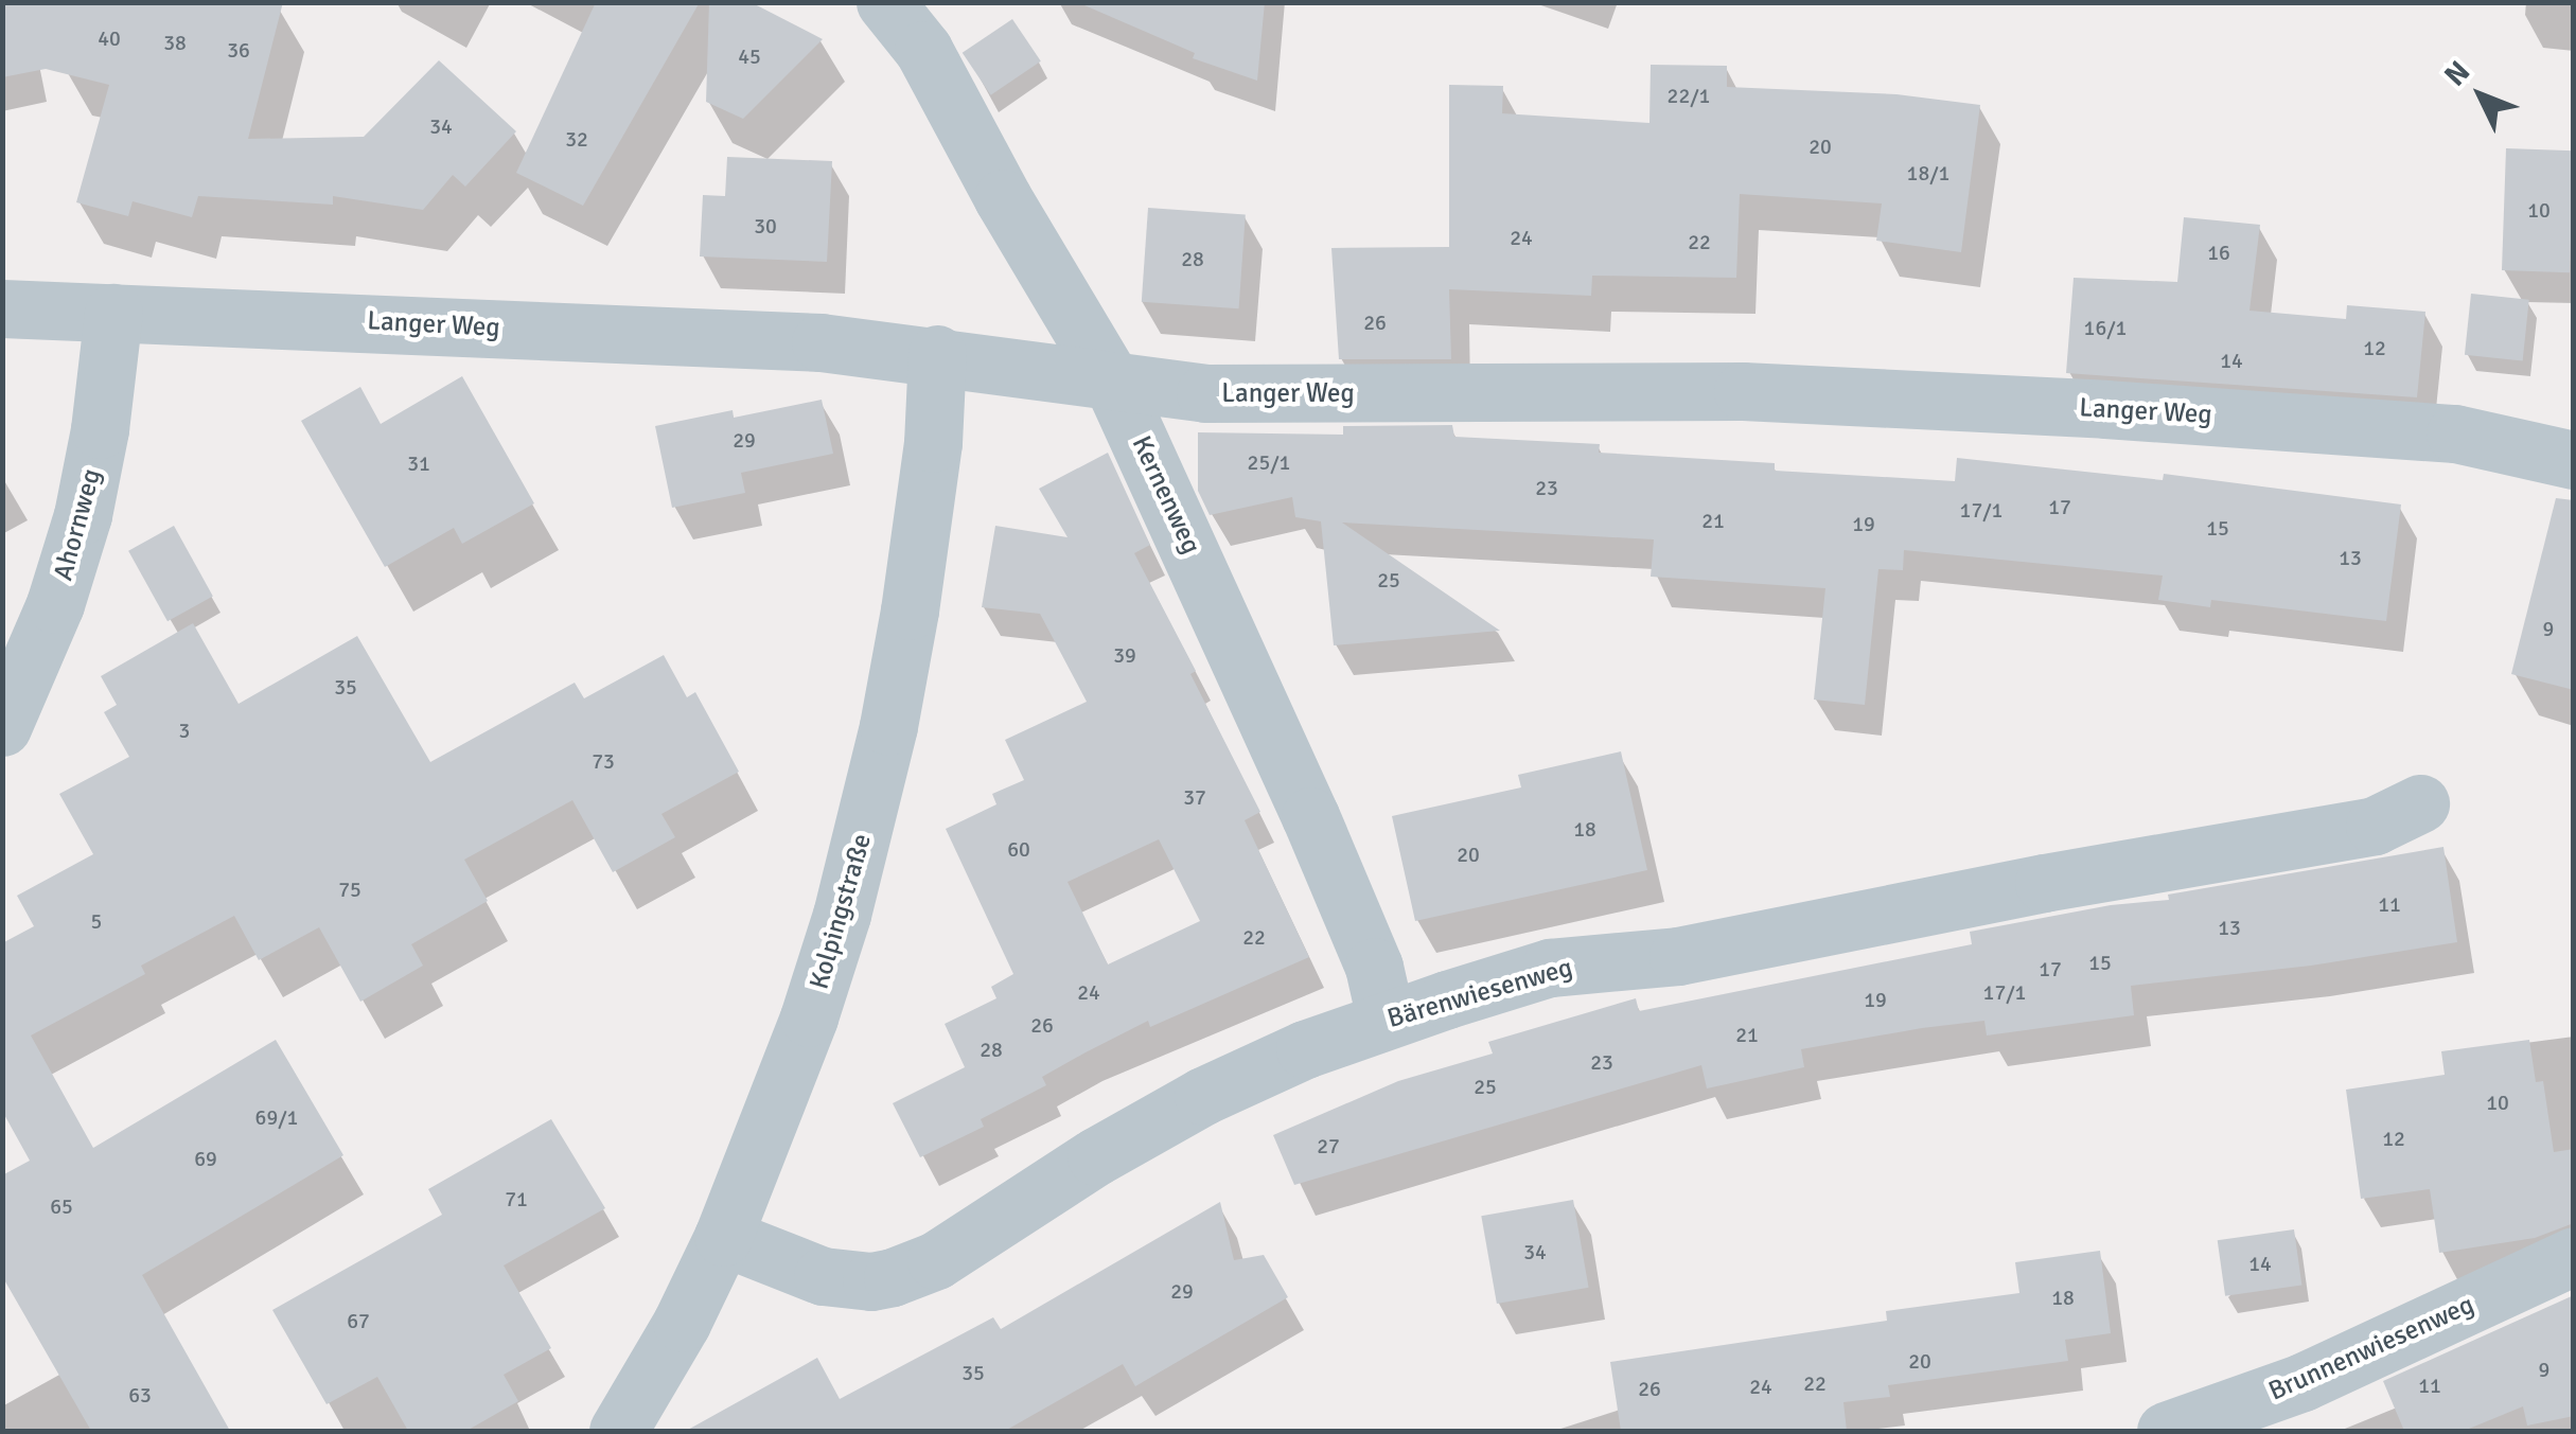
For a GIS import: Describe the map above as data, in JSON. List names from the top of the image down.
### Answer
{
  "streets": {
    "street": [
      "Langer Weg",
      "Kernenweg",
      "Ahornweg",
      "Kolpingstraße",
      "Bärenwiesenweg",
      "Brunnenwiesenweg"
    ]
  },
  "crossings": [
    ["Langer Weg", "Kernenweg"],
    ["Langer Weg", "Ahornweg"],
    ["Langer Weg", "Kolpingstraße"],
    ["Kernenweg", "Bärenwiesenweg"],
    ["Kolpingstraße", "Bärenwiesenweg"]
  ],
  "house_numbers": [
    "40",
    "38",
    "36",
    "45",
    "22/1",
    "34",
    "32",
    "20",
    "18/1",
    "10",
    "30",
    "24",
    "22",
    "16",
    "28",
    "26",
    "16/1",
    "12",
    "14",
    "29",
    "25/1",
    "31",
    "23",
    "17",
    "17/1",
    "21",
    "19",
    "15",
    "13",
    "25",
    "9",
    "39",
    "35",
    "3",
    "73",
    "37",
    "18",
    "60",
    "20",
    "75",
    "11",
    "5",
    "13",
    "22",
    "15",
    "17",
    "24",
    "17/1",
    "19",
    "26",
    "21",
    "28",
    "23",
    "25",
    "10",
    "69/1",
    "12",
    "27",
    "69",
    "71",
    "65",
    "34",
    "14",
    "29",
    "18",
    "67",
    "20",
    "9",
    "35",
    "22",
    "11",
    "24",
    "26",
    "63"
  ],
  "north": "top left"
}
